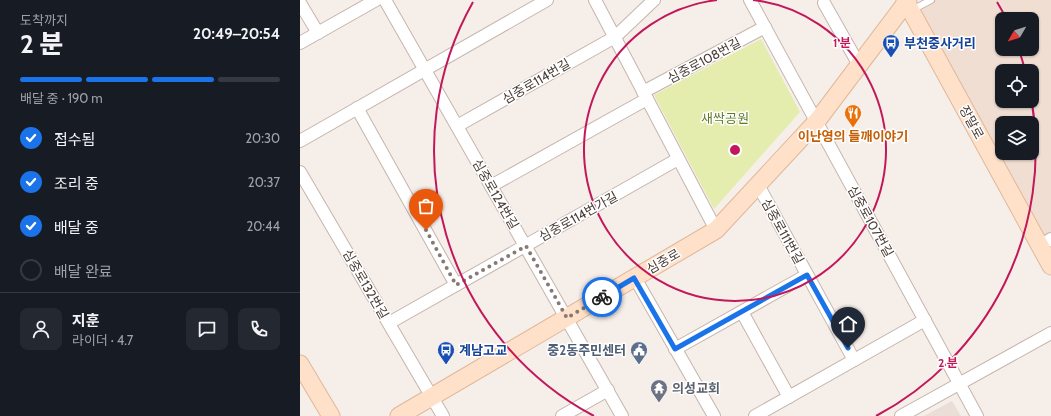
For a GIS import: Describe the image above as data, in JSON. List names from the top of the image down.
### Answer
{
  "streets": {
    "street": [
      "심중로108번길",
      "심중로114번길",
      "장말로",
      "심중로124번길",
      "심중로114번가길",
      "심중로107번길",
      "심중로111번길",
      "심중로",
      "심중로132번길"
    ]
  },
  "crossings": [
    ["심중로114번길", "심중로124번길"],
    ["장말로", "심중로"],
    ["심중로124번길", "심중로114번가길"],
    ["심중로124번길", "심중로"],
    ["심중로114번가길", "심중로132번길"],
    ["심중로107번길", "심중로"],
    ["심중로111번길", "심중로"],
    ["심중로", "심중로132번길"]
  ],
  "parks": ["새싹공원"],
  "places": {
    "bus stop": ["부천중사거리", "계남고교"],
    "restaurant": ["이난영의 들깨이야기"],
    "public building": ["중2동주민센터"],
    "temple": ["의성교회"]
  },
  "north": "bottom left",
  "page": {
    "heading": ["2 분", "도착까지", "20:49–20:54"],
    "panel": ["지훈", "라이더 · 4.7"],
    "bar": "배달 중 · 190 m",
    "list": [
      ["접수됨", "20:30"],
      ["조리 중", "20:37"],
      ["배달 중", "20:44"],
      "배달 완료"
    ]
  },
  "rings": ["1 분", "2 분"]
}
